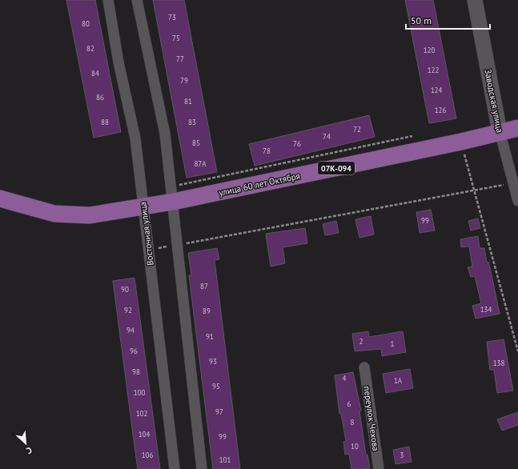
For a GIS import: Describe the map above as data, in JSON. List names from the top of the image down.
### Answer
{
  "streets": {
    "main road": ["07К-094", "улица 60 лет Октября"],
    "street": ["Заводская улица", "Восточная улица", "переулок Чехова"]
  },
  "crossings": [
    ["Заводская улица", "улица 60 лет Октября"],
    ["улица 60 лет Октября", "Восточная улица"]
  ],
  "house_numbers": [
    "73",
    "80",
    "75",
    "82",
    "120",
    "77",
    "122",
    "84",
    "79",
    "124",
    "86",
    "81",
    "126",
    "88",
    "83",
    "72",
    "74",
    "85",
    "76",
    "78",
    "87А",
    "99",
    "87",
    "90",
    "134",
    "92",
    "89",
    "94",
    "91",
    "2",
    "1",
    "96",
    "93",
    "138",
    "98",
    "4",
    "1А",
    "95",
    "100",
    "6",
    "97",
    "102",
    "8",
    "104",
    "99",
    "10",
    "106",
    "3",
    "101"
  ],
  "scale_bar": "50 m",
  "north": "bottom right"
}
